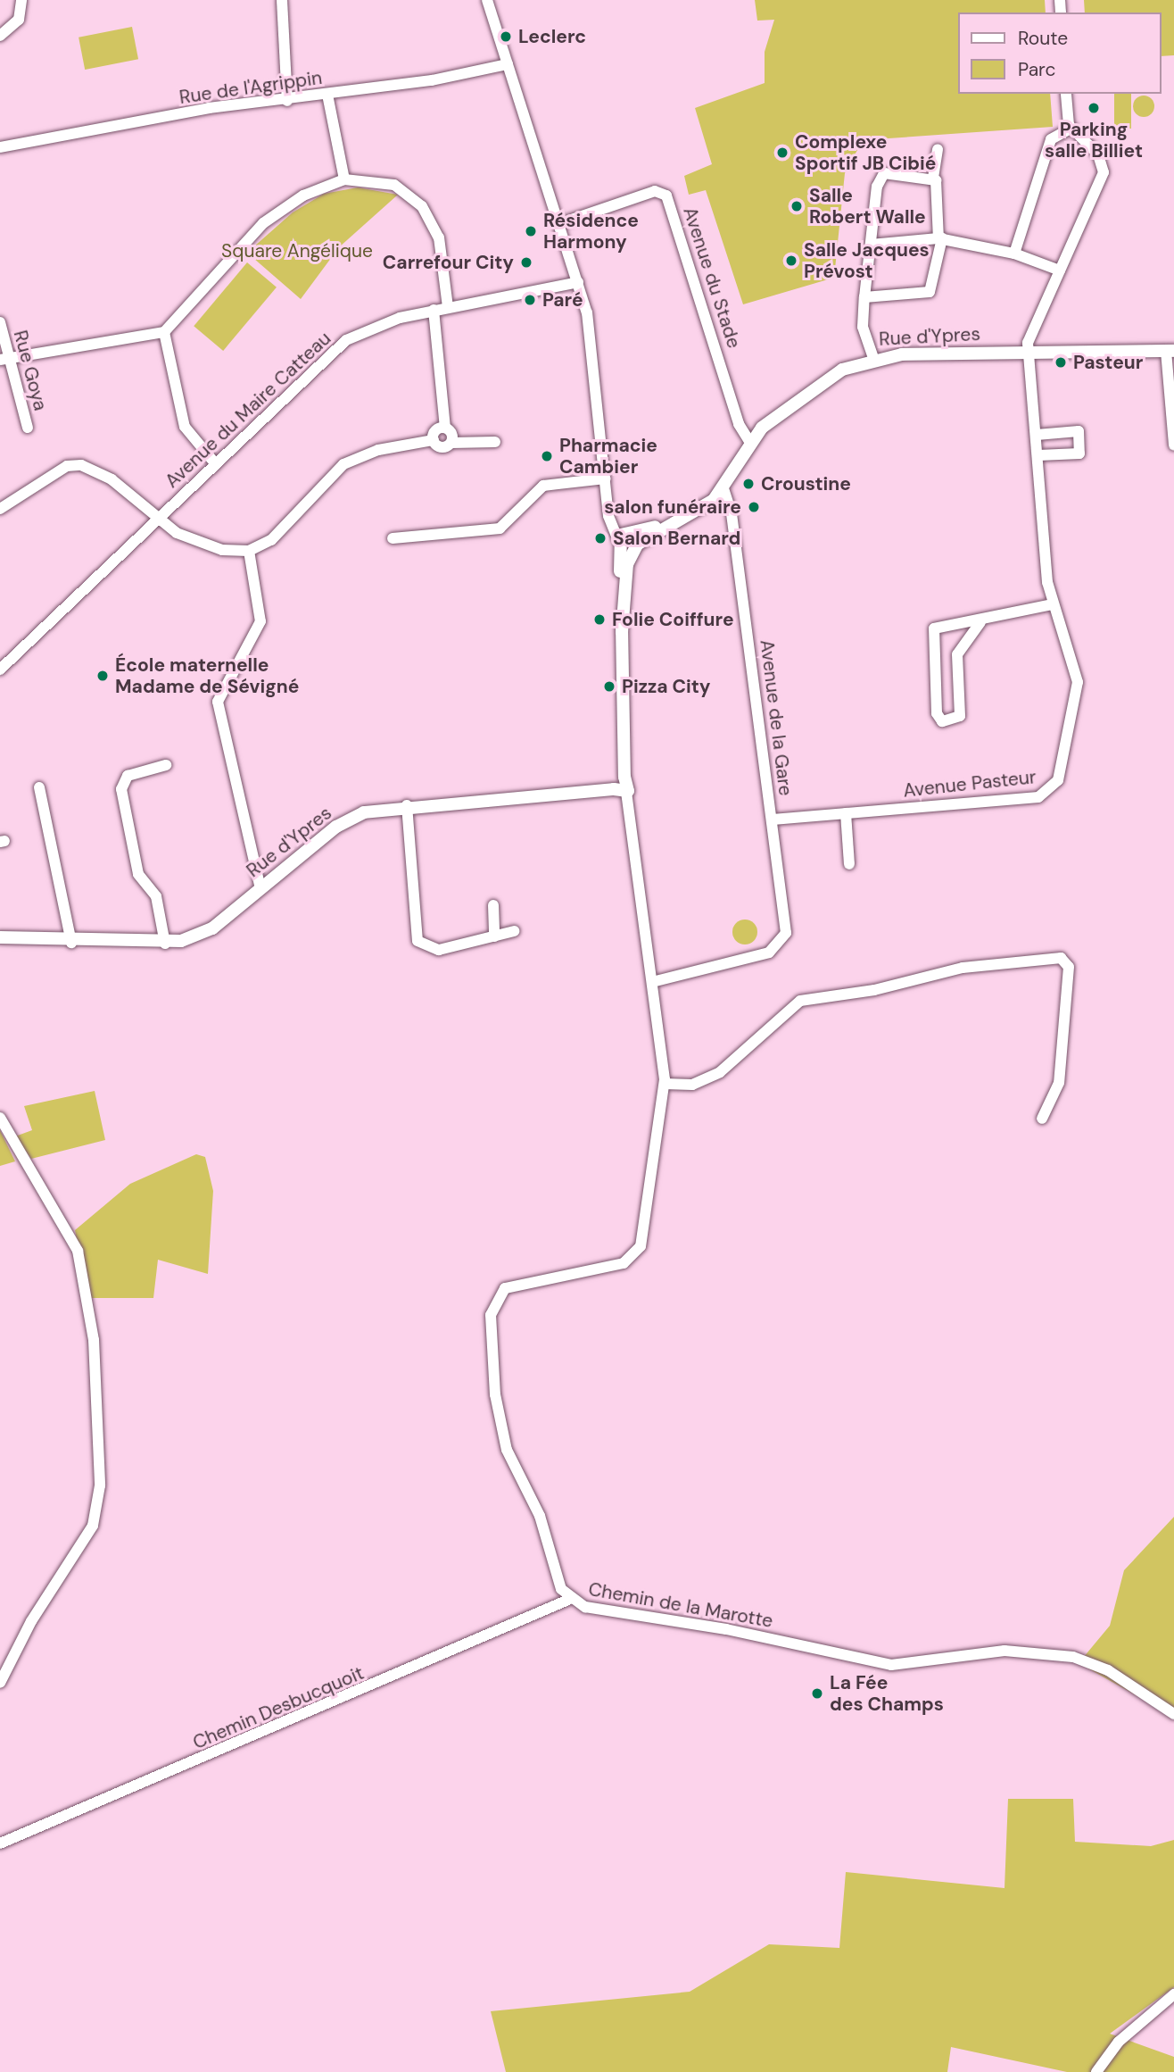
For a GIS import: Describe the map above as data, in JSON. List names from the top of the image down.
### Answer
{
  "streets": {
    "main road": ["Rue d'Ypres"],
    "street": [
      "Rue de l'Agrippin",
      "Avenue du Stade",
      "Rue Goya",
      "Avenue du Maire Catteau",
      "Avenue de la Gare",
      "Avenue Pasteur",
      "Chemin de la Marotte",
      "Chemin Desbucquoit"
    ]
  },
  "crossings": [
    ["Avenue du Stade", "Rue d'Ypres"],
    ["Rue d'Ypres", "Avenue de la Gare"],
    ["Rue d'Ypres", "Avenue Pasteur"],
    ["Rue d'Ypres", "Chemin de la Marotte"],
    ["Avenue de la Gare", "Avenue Pasteur"],
    ["Avenue de la Gare", "Chemin de la Marotte"],
    ["Chemin de la Marotte", "Chemin Desbucquoit"]
  ],
  "parks": ["Square Angélique"],
  "places": [
    "Leclerc",
    "Parking salle Billiet",
    "Complexe Sportif JB Cibié",
    "Salle Robert Walle",
    "Résidence Harmony",
    "Salle Jacques Prévost",
    "Carrefour City",
    "Paré",
    "Pasteur",
    "Pharmacie Cambier",
    "Croustine",
    "salon funéraire",
    "Salon Bernard",
    "Folie Coiffure",
    "École maternelle Madame de Sévigné",
    "Pizza City",
    "La Fée des Champs"
  ],
  "legend": ["Route", "Parc"]
}
